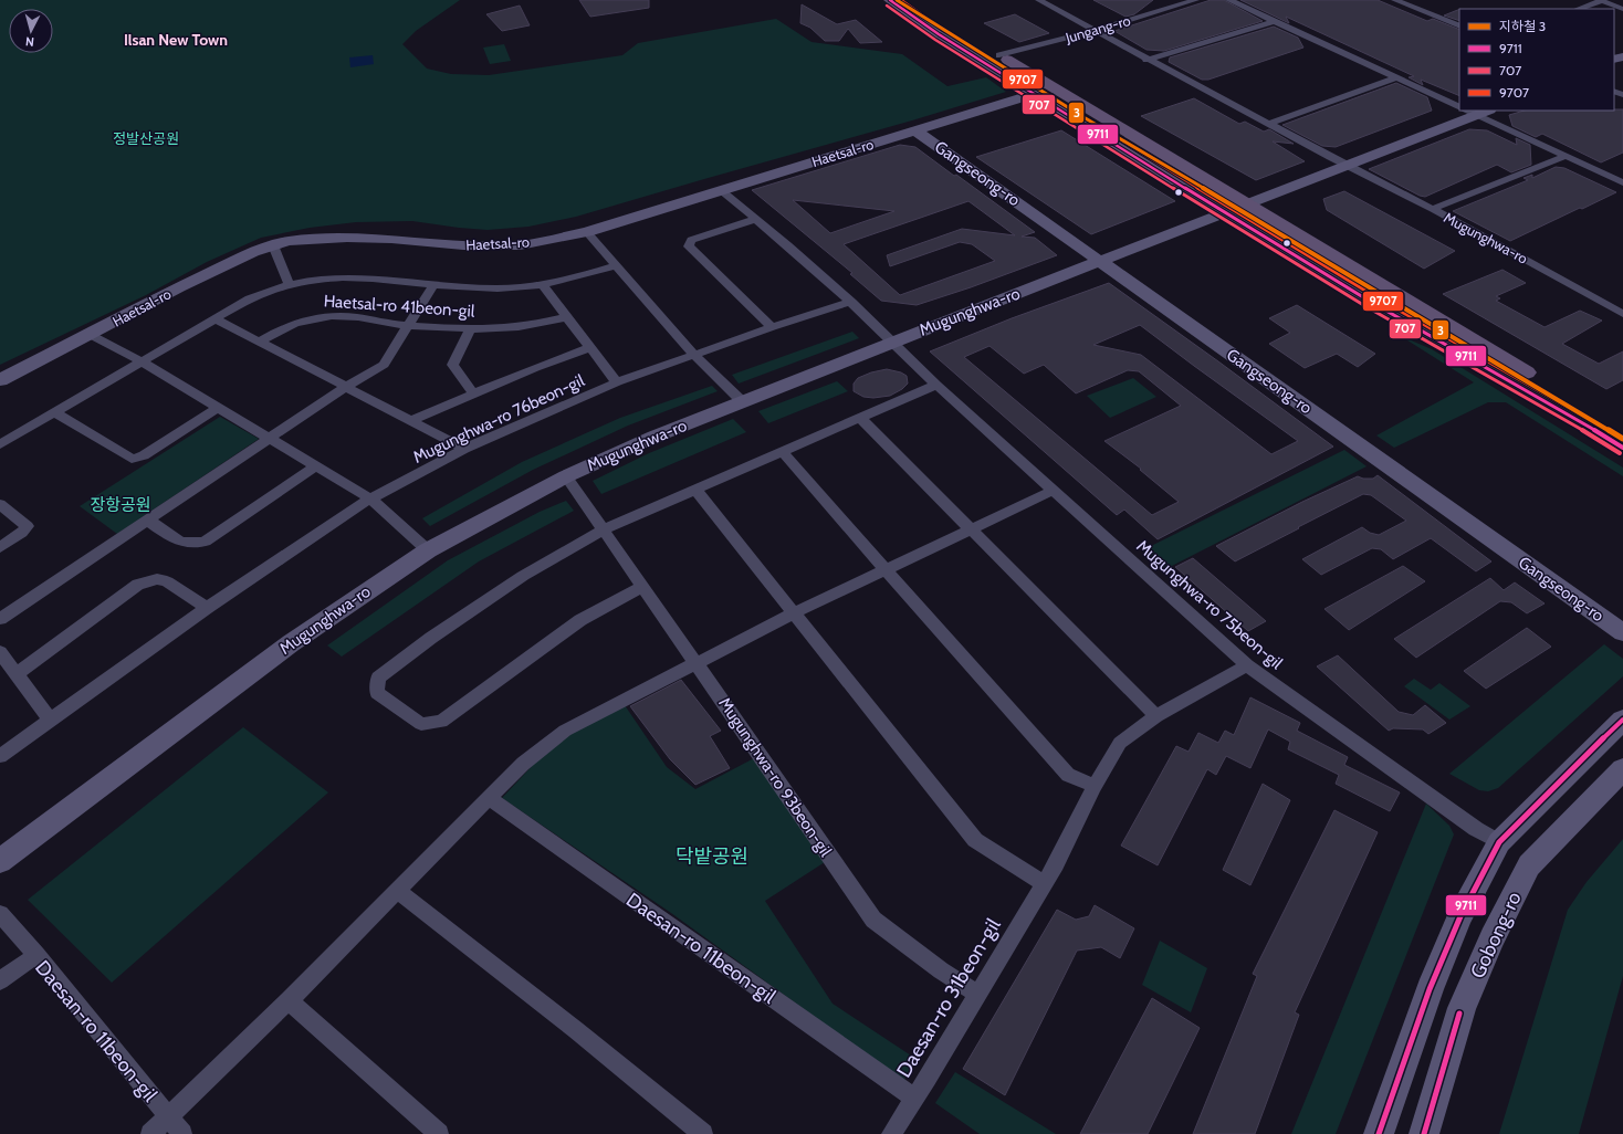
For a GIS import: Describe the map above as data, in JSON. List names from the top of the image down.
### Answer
{
  "streets": {
    "main road": [
      "Haetsal-ro",
      "Gangseong-ro",
      "Mugunghwa-ro",
      "Gobong-ro"
    ],
    "street": [
      "Jungang-ro",
      "Haetsal-ro 41beon-gil",
      "Mugunghwa-ro 76beon-gil",
      "Mugunghwa-ro 75beon-gil",
      "Mugunghwa-ro 93beon-gil",
      "Daesan-ro 11beon-gil",
      "Daesan-ro 31beon-gil"
    ]
  },
  "crossings": [
    ["Jungang-ro", "Mugunghwa-ro"],
    ["Haetsal-ro", "Gangseong-ro"],
    ["Gangseong-ro", "Mugunghwa-ro"],
    ["Mugunghwa-ro", "Mugunghwa-ro 75beon-gil"],
    ["Mugunghwa-ro", "Mugunghwa-ro 93beon-gil"],
    ["Haetsal-ro 41beon-gil", "Mugunghwa-ro 76beon-gil"],
    ["Mugunghwa-ro 75beon-gil", "Daesan-ro 11beon-gil"],
    ["Mugunghwa-ro 75beon-gil", "Daesan-ro 31beon-gil"],
    ["Mugunghwa-ro 93beon-gil", "Daesan-ro 11beon-gil"],
    ["Mugunghwa-ro 93beon-gil", "Daesan-ro 31beon-gil"],
    ["Daesan-ro 11beon-gil", "Daesan-ro 31beon-gil"]
  ],
  "districts": ["Ilsan New Town"],
  "parks": ["정발산공원", "장항공원", "닥밭공원"],
  "lines": [
    "metro line 3",
    "transit line 9711",
    "transit line 9707",
    "transit line 707"
  ],
  "legend": [
    "지하철 3",
    "9711",
    "707",
    "9707"
  ],
  "north": "bottom"
}
